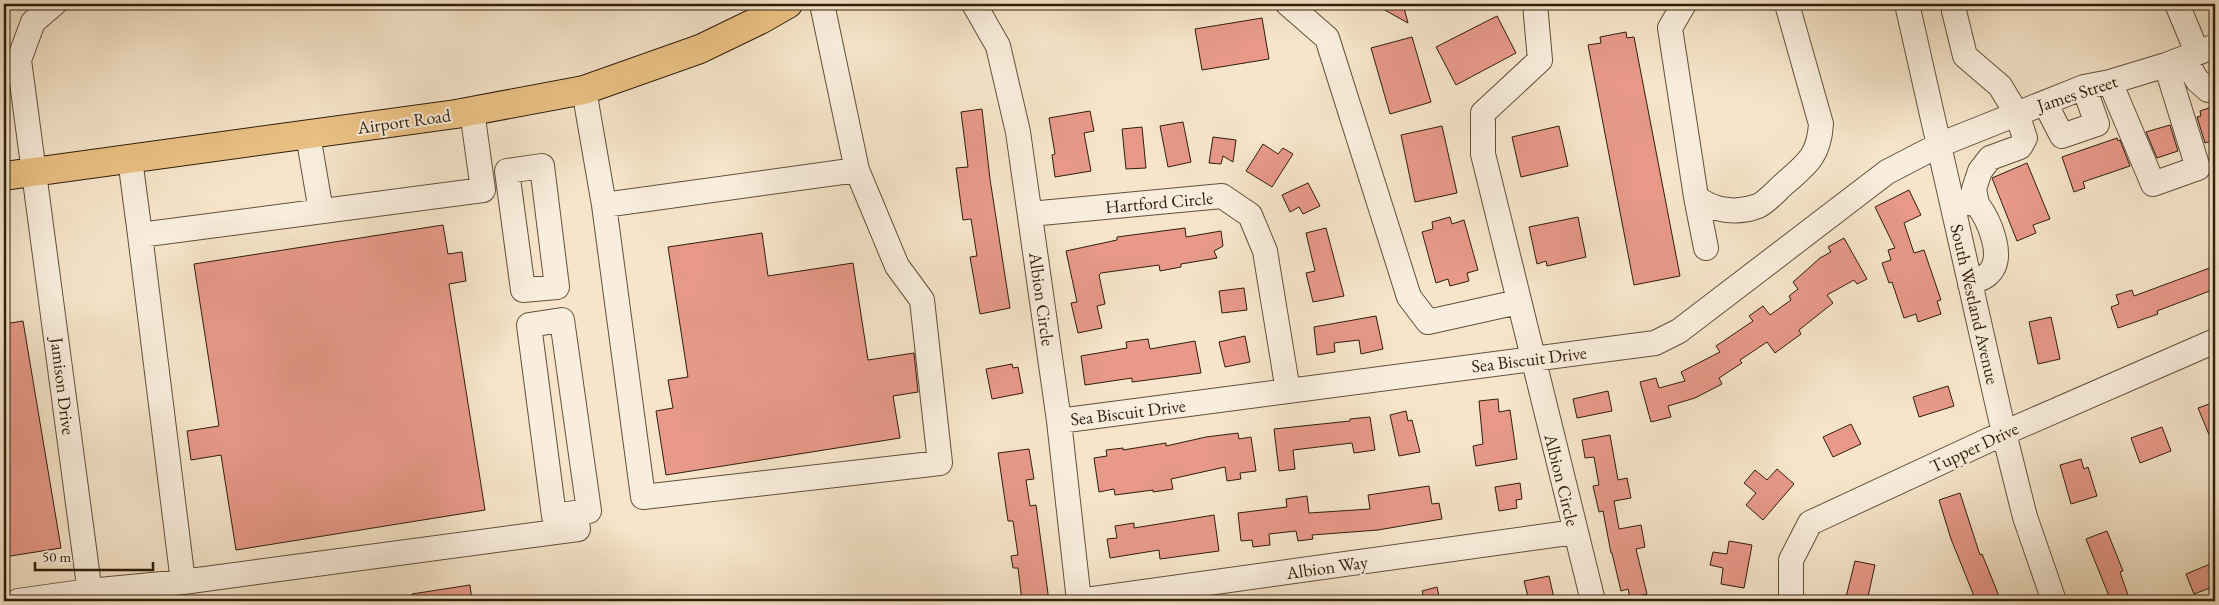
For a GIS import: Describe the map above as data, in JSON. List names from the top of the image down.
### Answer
{
  "streets": {
    "highway": ["Airport Road"],
    "street": [
      "James Street",
      "Hartford Circle",
      "Albion Circle",
      "South Westland Avenue",
      "Sea Biscuit Drive",
      "Jamison Drive",
      "Tupper Drive",
      "Albion Way"
    ]
  },
  "crossings": [
    ["James Street", "South Westland Avenue"],
    ["James Street", "Sea Biscuit Drive"],
    ["Airport Road", "Jamison Drive"],
    ["Hartford Circle", "Albion Circle"],
    ["Hartford Circle", "Sea Biscuit Drive"],
    ["Albion Circle", "Sea Biscuit Drive"],
    ["Albion Circle", "Albion Way"],
    ["South Westland Avenue", "Sea Biscuit Drive"],
    ["South Westland Avenue", "Tupper Drive"]
  ],
  "scale_bar": "50 m"
}
